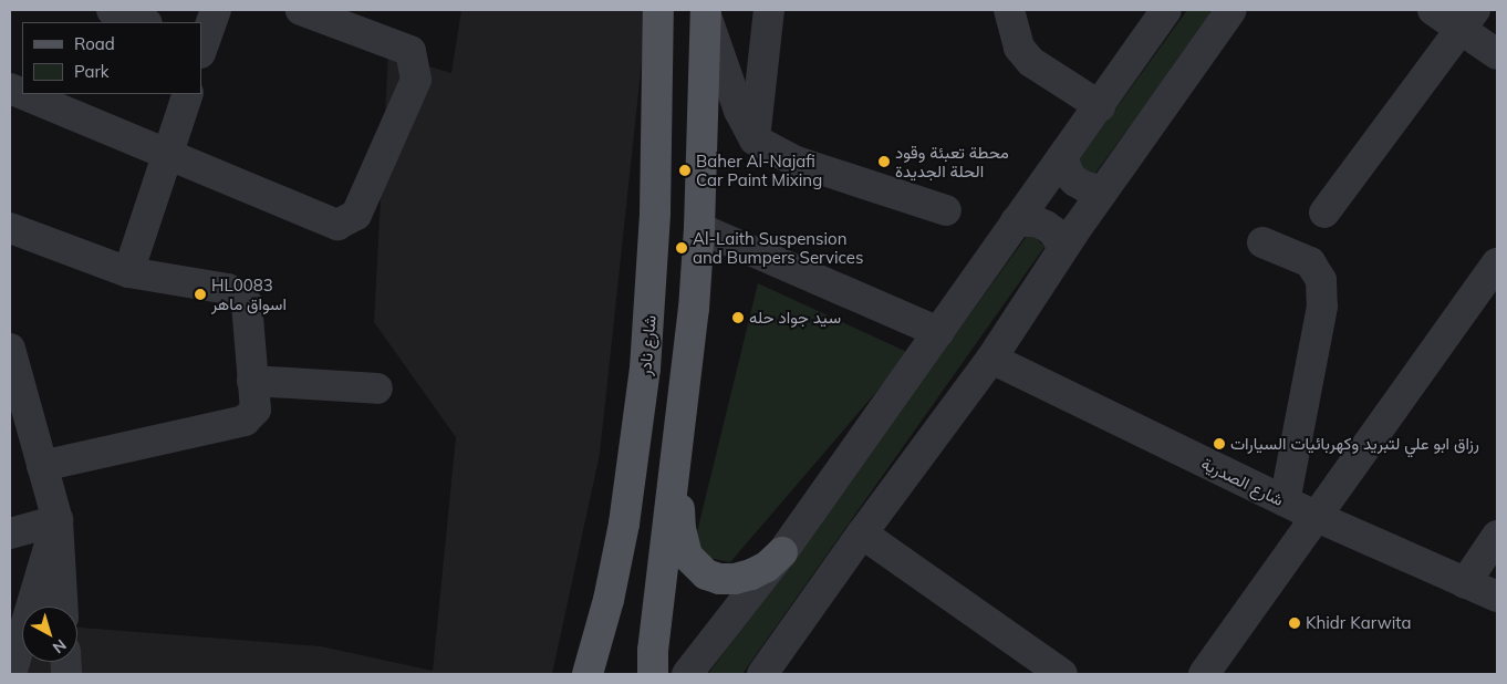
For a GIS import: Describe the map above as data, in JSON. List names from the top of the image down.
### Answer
{
  "streets": {
    "main road": ["شارع نادر"],
    "street": ["شارع الصدرية"]
  },
  "places": [
    "محطة تعبئة وقود الحلة الجديدة",
    "Baher Al-Najafi Car Paint Mixing",
    "Al-Laith Suspension and Bumpers Services",
    "HL0083 اسواق ماهر",
    "سيد جواد حله",
    "رزاق ابو علي لتبريد وكهربائيات السيارات",
    "Khidr Karwita"
  ],
  "legend": ["Road", "Park"],
  "north": "bottom right"
}
